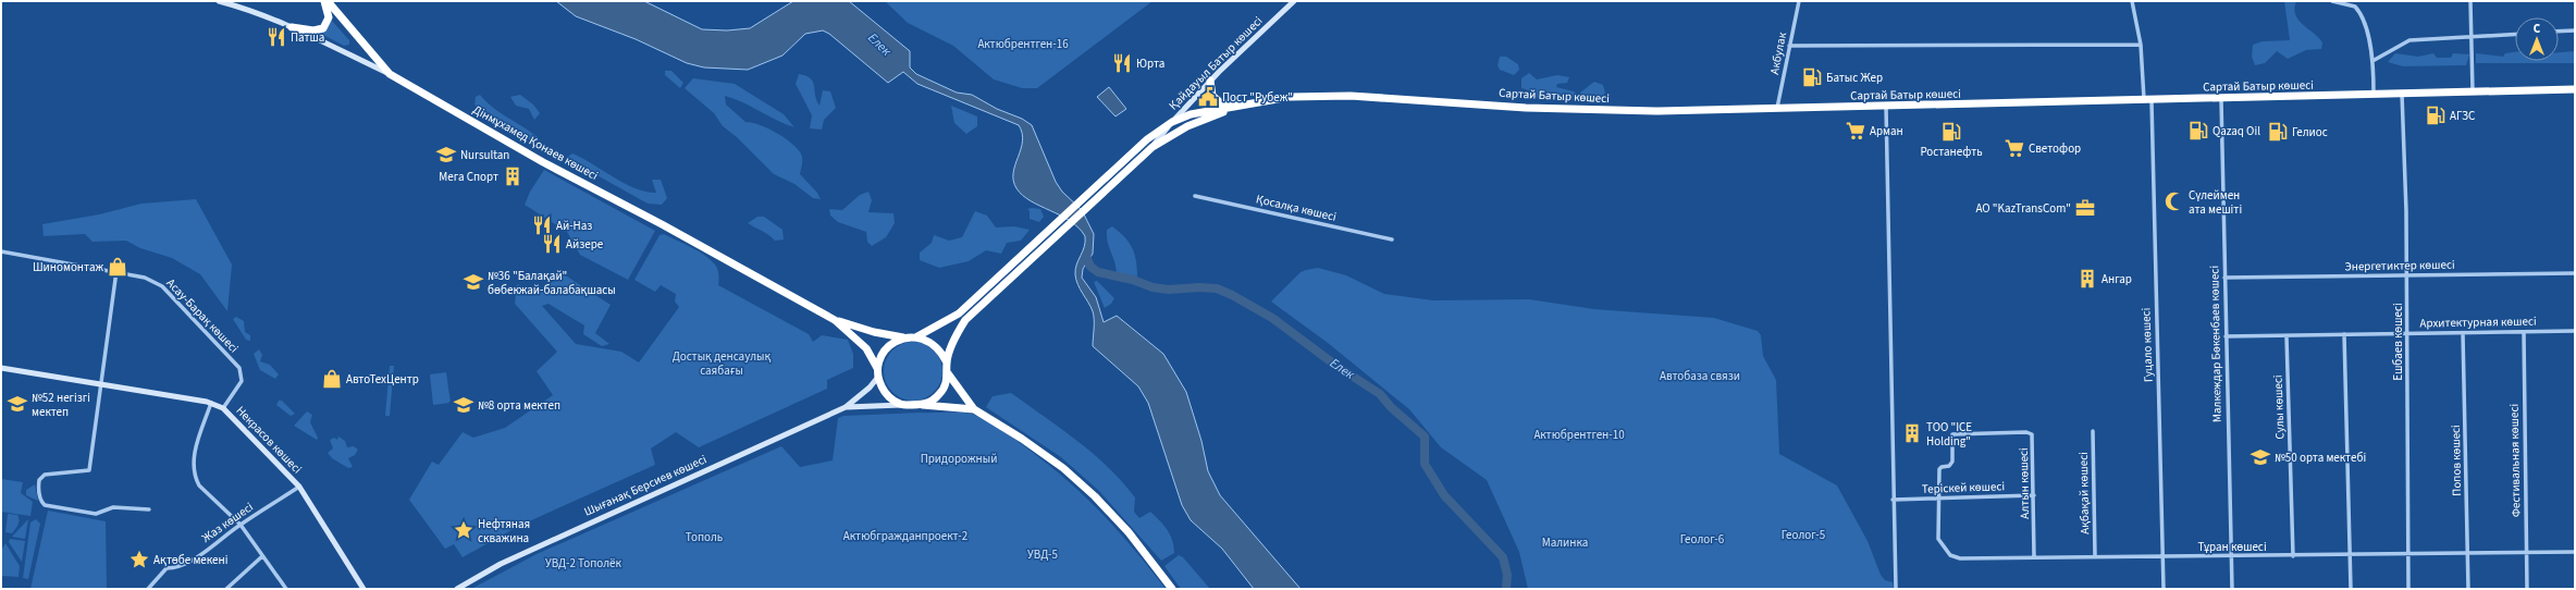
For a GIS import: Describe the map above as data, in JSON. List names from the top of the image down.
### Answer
{
  "streets": {
    "highway": ["Сартай Батыр көшесі", "Дінмұхамед Қонаев көшесі"],
    "main road": ["Қайдауыл Батыр көшесі", "Некрасов көшесі", "Шығанақ Берсиев көшесі"],
    "street": [
      "Акбулак",
      "Қосалқа көшесі",
      "Энергетиктер көшесі",
      "Асау-Барақ көшесі",
      "Архитектурная көшесі",
      "Ешбаев көшесі",
      "Малкеждар Бөкенбаев көшесі",
      "Гуцало көшесі",
      "Сулы көшесі",
      "Попов көшесі",
      "Фестивальная көшесі",
      "Алтын көшесі",
      "Теріскей көшесі",
      "Ақбақай көшесі",
      "Жаз көшесі",
      "Тұран көшесі"
    ]
  },
  "crossings": [
    ["Акбулак", "Сартай Батыр көшесі"],
    ["Сартай Батыр көшесі", "Ешбаев көшесі"],
    ["Сартай Батыр көшесі", "Малкеждар Бөкенбаев көшесі"],
    ["Сартай Батыр көшесі", "Гуцало көшесі"],
    ["Энергетиктер көшесі", "Ешбаев көшесі"],
    ["Энергетиктер көшесі", "Малкеждар Бөкенбаев көшесі"],
    ["Асау-Барақ көшесі", "Некрасов көшесі"],
    ["Архитектурная көшесі", "Ешбаев көшесі"],
    ["Архитектурная көшесі", "Малкеждар Бөкенбаев көшесі"],
    ["Архитектурная көшесі", "Сулы көшесі"],
    ["Архитектурная көшесі", "Попов көшесі"],
    ["Архитектурная көшесі", "Фестивальная көшесі"],
    ["Ешбаев көшесі", "Тұран көшесі"],
    ["Малкеждар Бөкенбаев көшесі", "Тұран көшесі"],
    ["Гуцало көшесі", "Тұран көшесі"],
    ["Сулы көшесі", "Тұран көшесі"],
    ["Некрасов көшесі", "Жаз көшесі"],
    ["Попов көшесі", "Тұран көшесі"],
    ["Фестивальная көшесі", "Тұран көшесі"],
    ["Алтын көшесі", "Теріскей көшесі"],
    ["Алтын көшесі", "Тұран көшесі"],
    ["Теріскей көшесі", "Тұран көшесі"],
    ["Ақбақай көшесі", "Тұран көшесі"]
  ],
  "water": ["Елек"],
  "parks": [
    "Актюбрентген-16",
    "Достық денсаулық саябағы",
    "Автобаза связи",
    "Актюбрентген-10",
    "Придорожный",
    "Геолог-5",
    "Актюбгражданпроект-2",
    "Тополь",
    "Геолог-6",
    "Малинка",
    "УВД-5",
    "УВД-2 Тополёк"
  ],
  "places": {
    "restaurant": [
      "Патша",
      "Юрта",
      "Ай-Наз",
      "Айзере"
    ],
    "fuel station": [
      "Батыс Жер",
      "АГЗС",
      "Qazaq Oil",
      "Ростанефть",
      "Гелиос"
    ],
    "public building": ["Пост \"Рубеж\""],
    "supermarket": ["Арман", "Светофор"],
    "school or university": [
      "Nursultan",
      "№36 \"Балақай\" бөбекжай-балабақшасы",
      "№52 негізгі мектеп",
      "№8 орта мектеп",
      "№50 орта мектебі"
    ],
    "building": ["Мега Спорт", "Ангар", "ТОО \"ICE Holding\""],
    "mosque": ["Сүлеймен ата мешіті"],
    "office": ["АО \"KazTransCom\""],
    "shop": ["Шиномонтаж", "АвтоТехЦентр"],
    "place": ["Нефтяная скважина", "Ақтөбе мекені"]
  },
  "north": "top"
}
